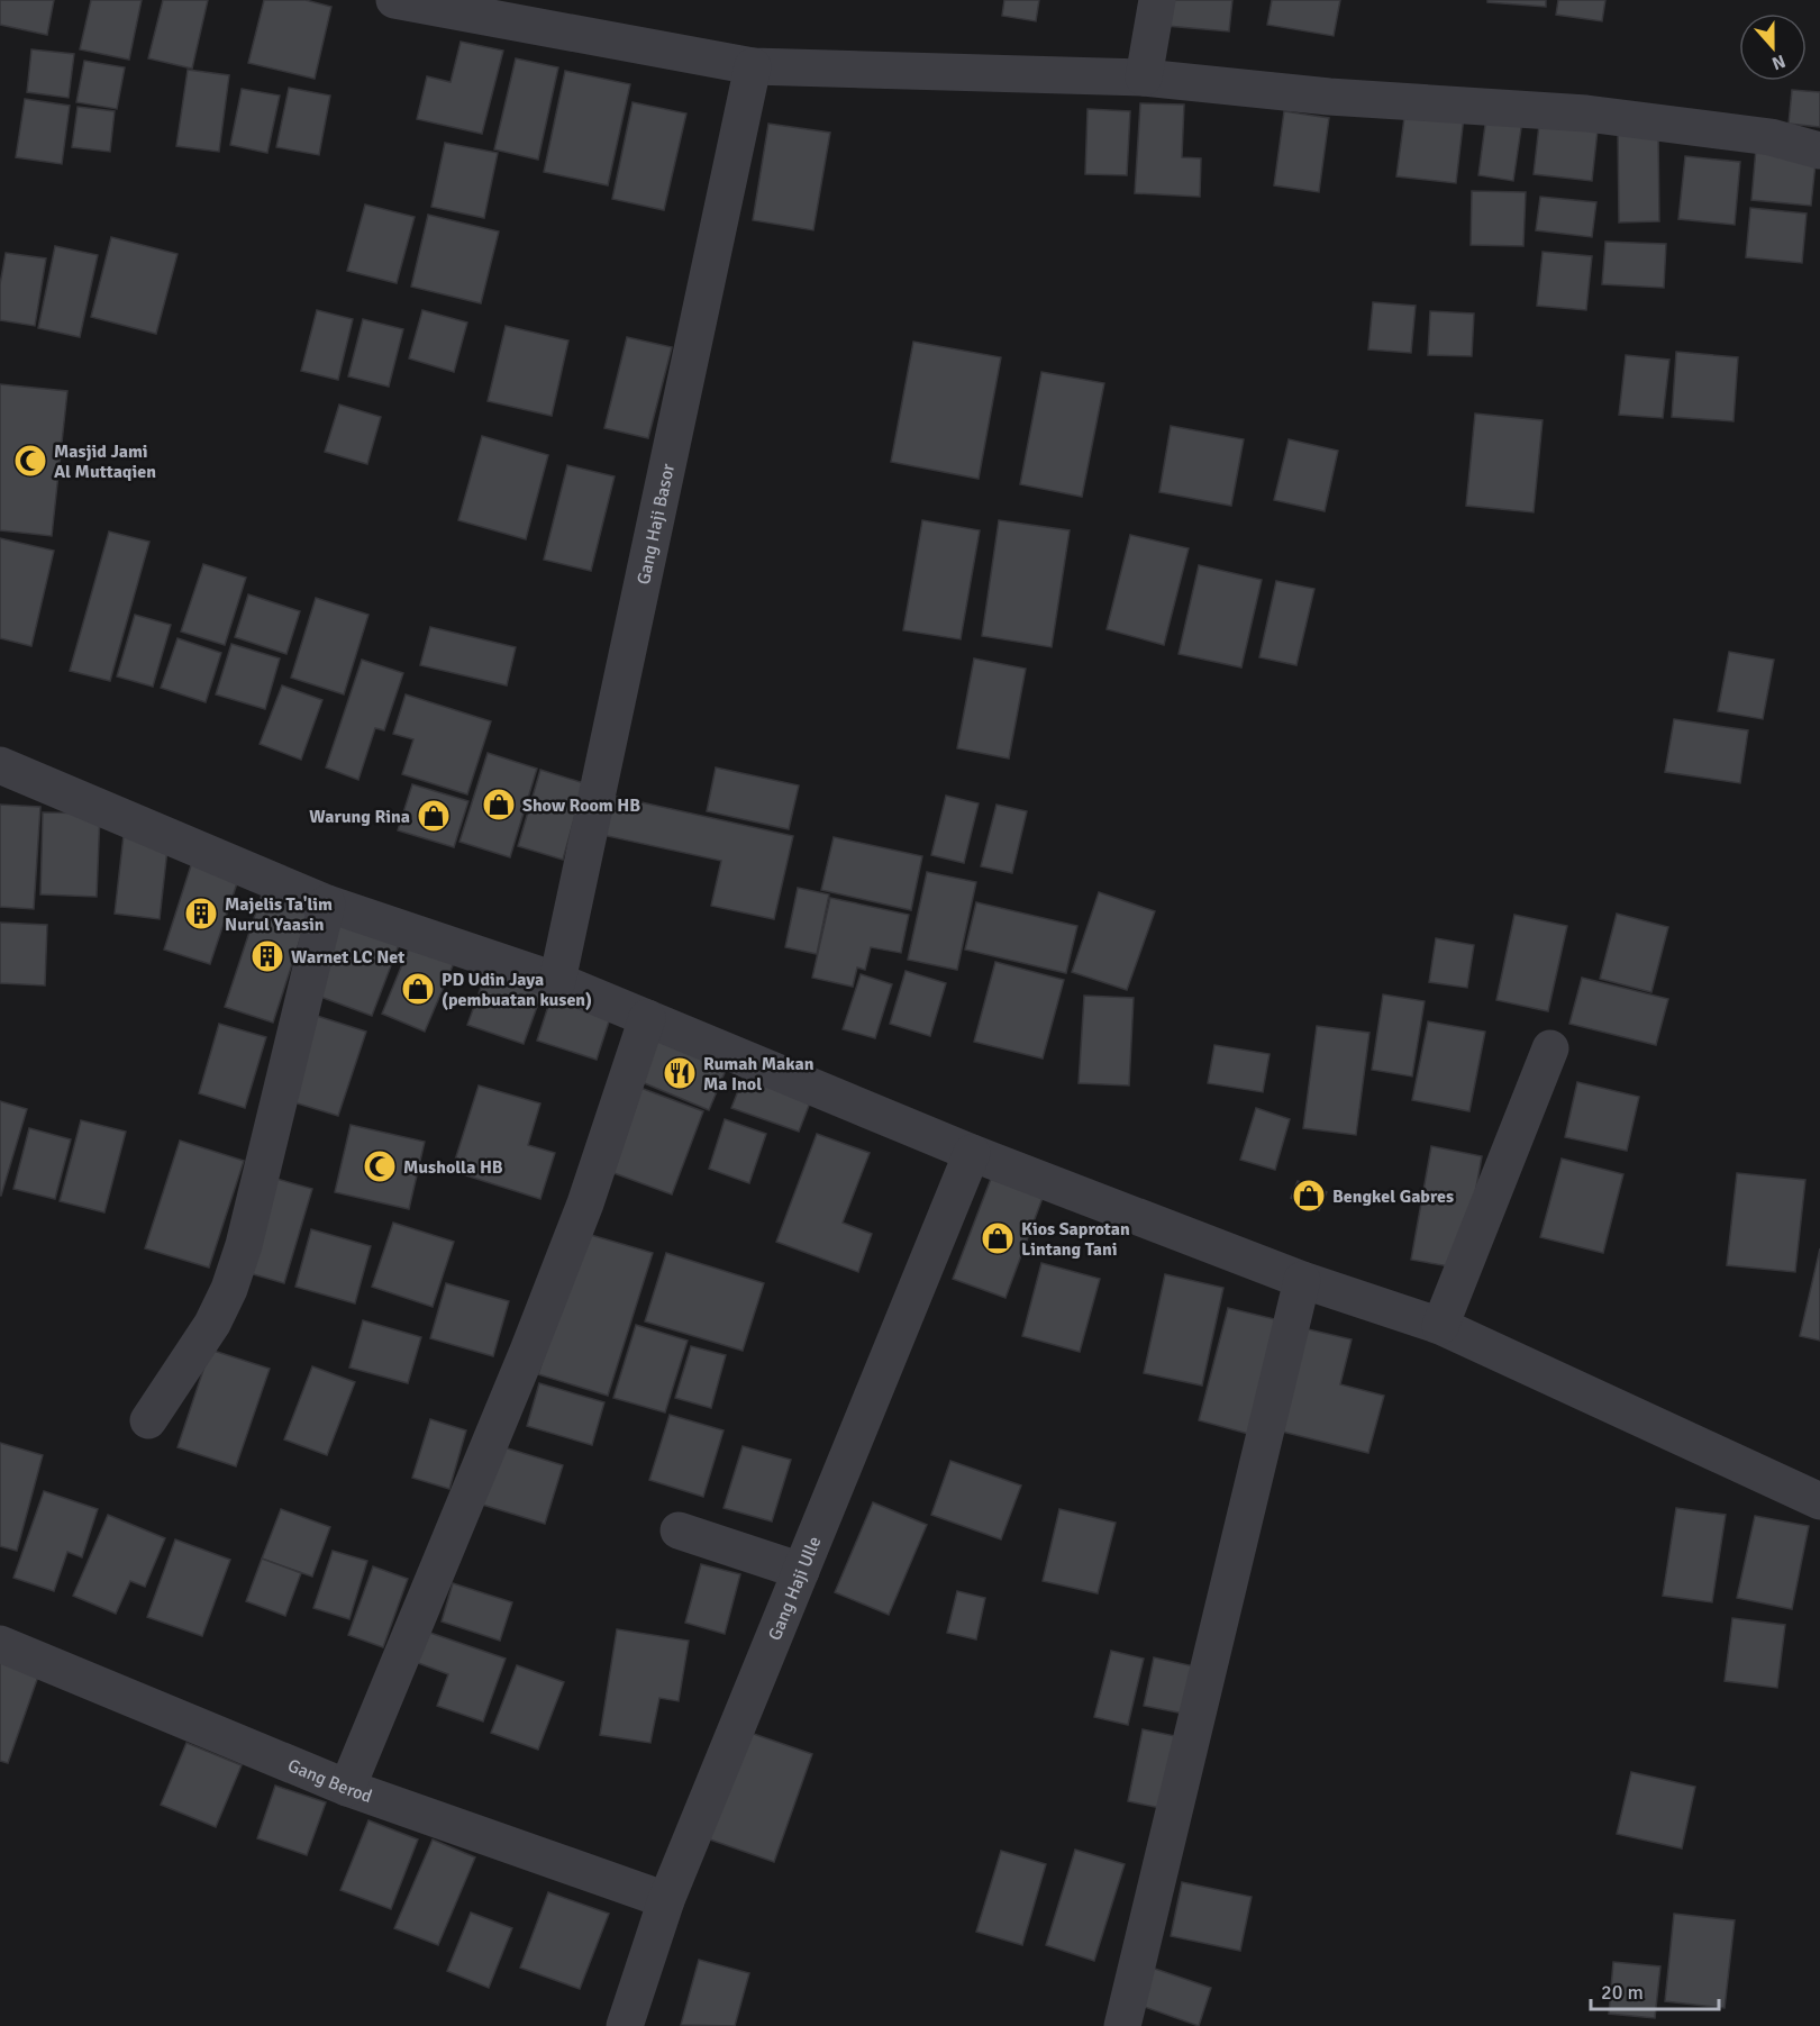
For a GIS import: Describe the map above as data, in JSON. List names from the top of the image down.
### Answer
{
  "streets": {
    "street": ["Gang Haji Basor", "Gang Haji Ulle", "Gang Berod"]
  },
  "crossings": [
    ["Gang Haji Ulle", "Gang Berod"]
  ],
  "places": {
    "mosque": ["Masjid Jami Al Muttaqien", "Musholla HB"],
    "shop": [
      "Show Room HB",
      "Warung Rina",
      "PD Udin Jaya (pembuatan kusen)",
      "Bengkel Gabres",
      "Kios Saprotan Lintang Tani"
    ],
    "building": ["Majelis Ta'lim Nurul Yaasin", "Warnet LC Net"],
    "restaurant": ["Rumah Makan Ma Inol"]
  },
  "scale_bar": "20 m",
  "north": "bottom"
}
